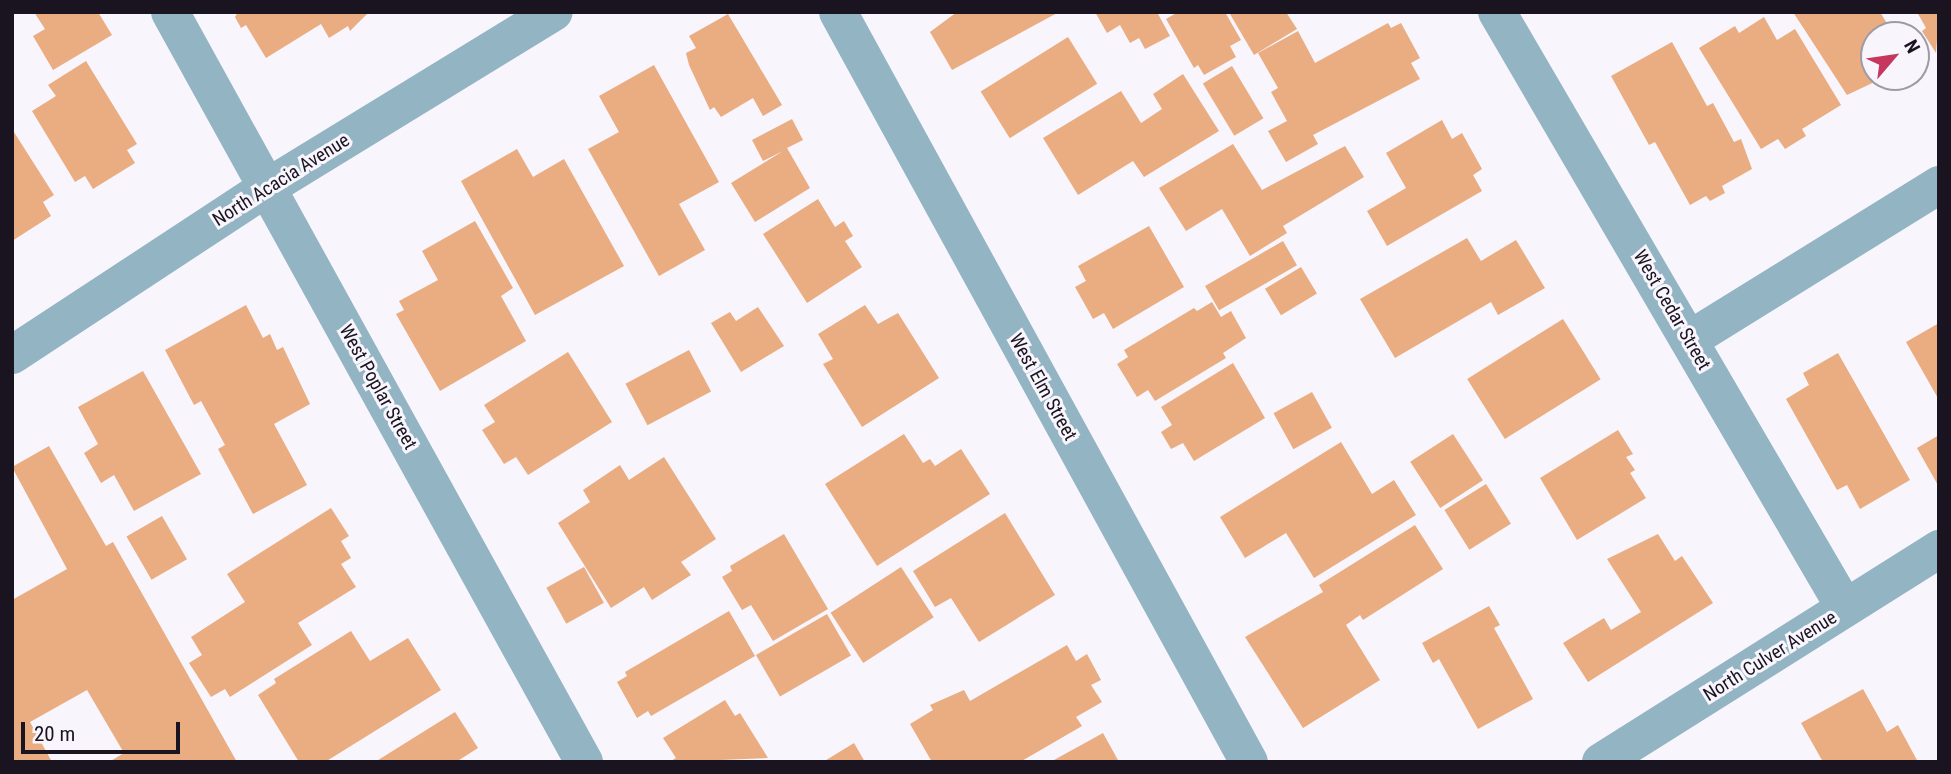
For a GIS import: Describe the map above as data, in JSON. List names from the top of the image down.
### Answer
{
  "streets": {
    "street": [
      "North Acacia Avenue",
      "West Cedar Street",
      "West Poplar Street",
      "West Elm Street",
      "North Culver Avenue"
    ]
  },
  "crossings": [
    ["North Acacia Avenue", "West Poplar Street"],
    ["West Cedar Street", "North Culver Avenue"]
  ],
  "scale_bar": "20 m",
  "north": "top right"
}
